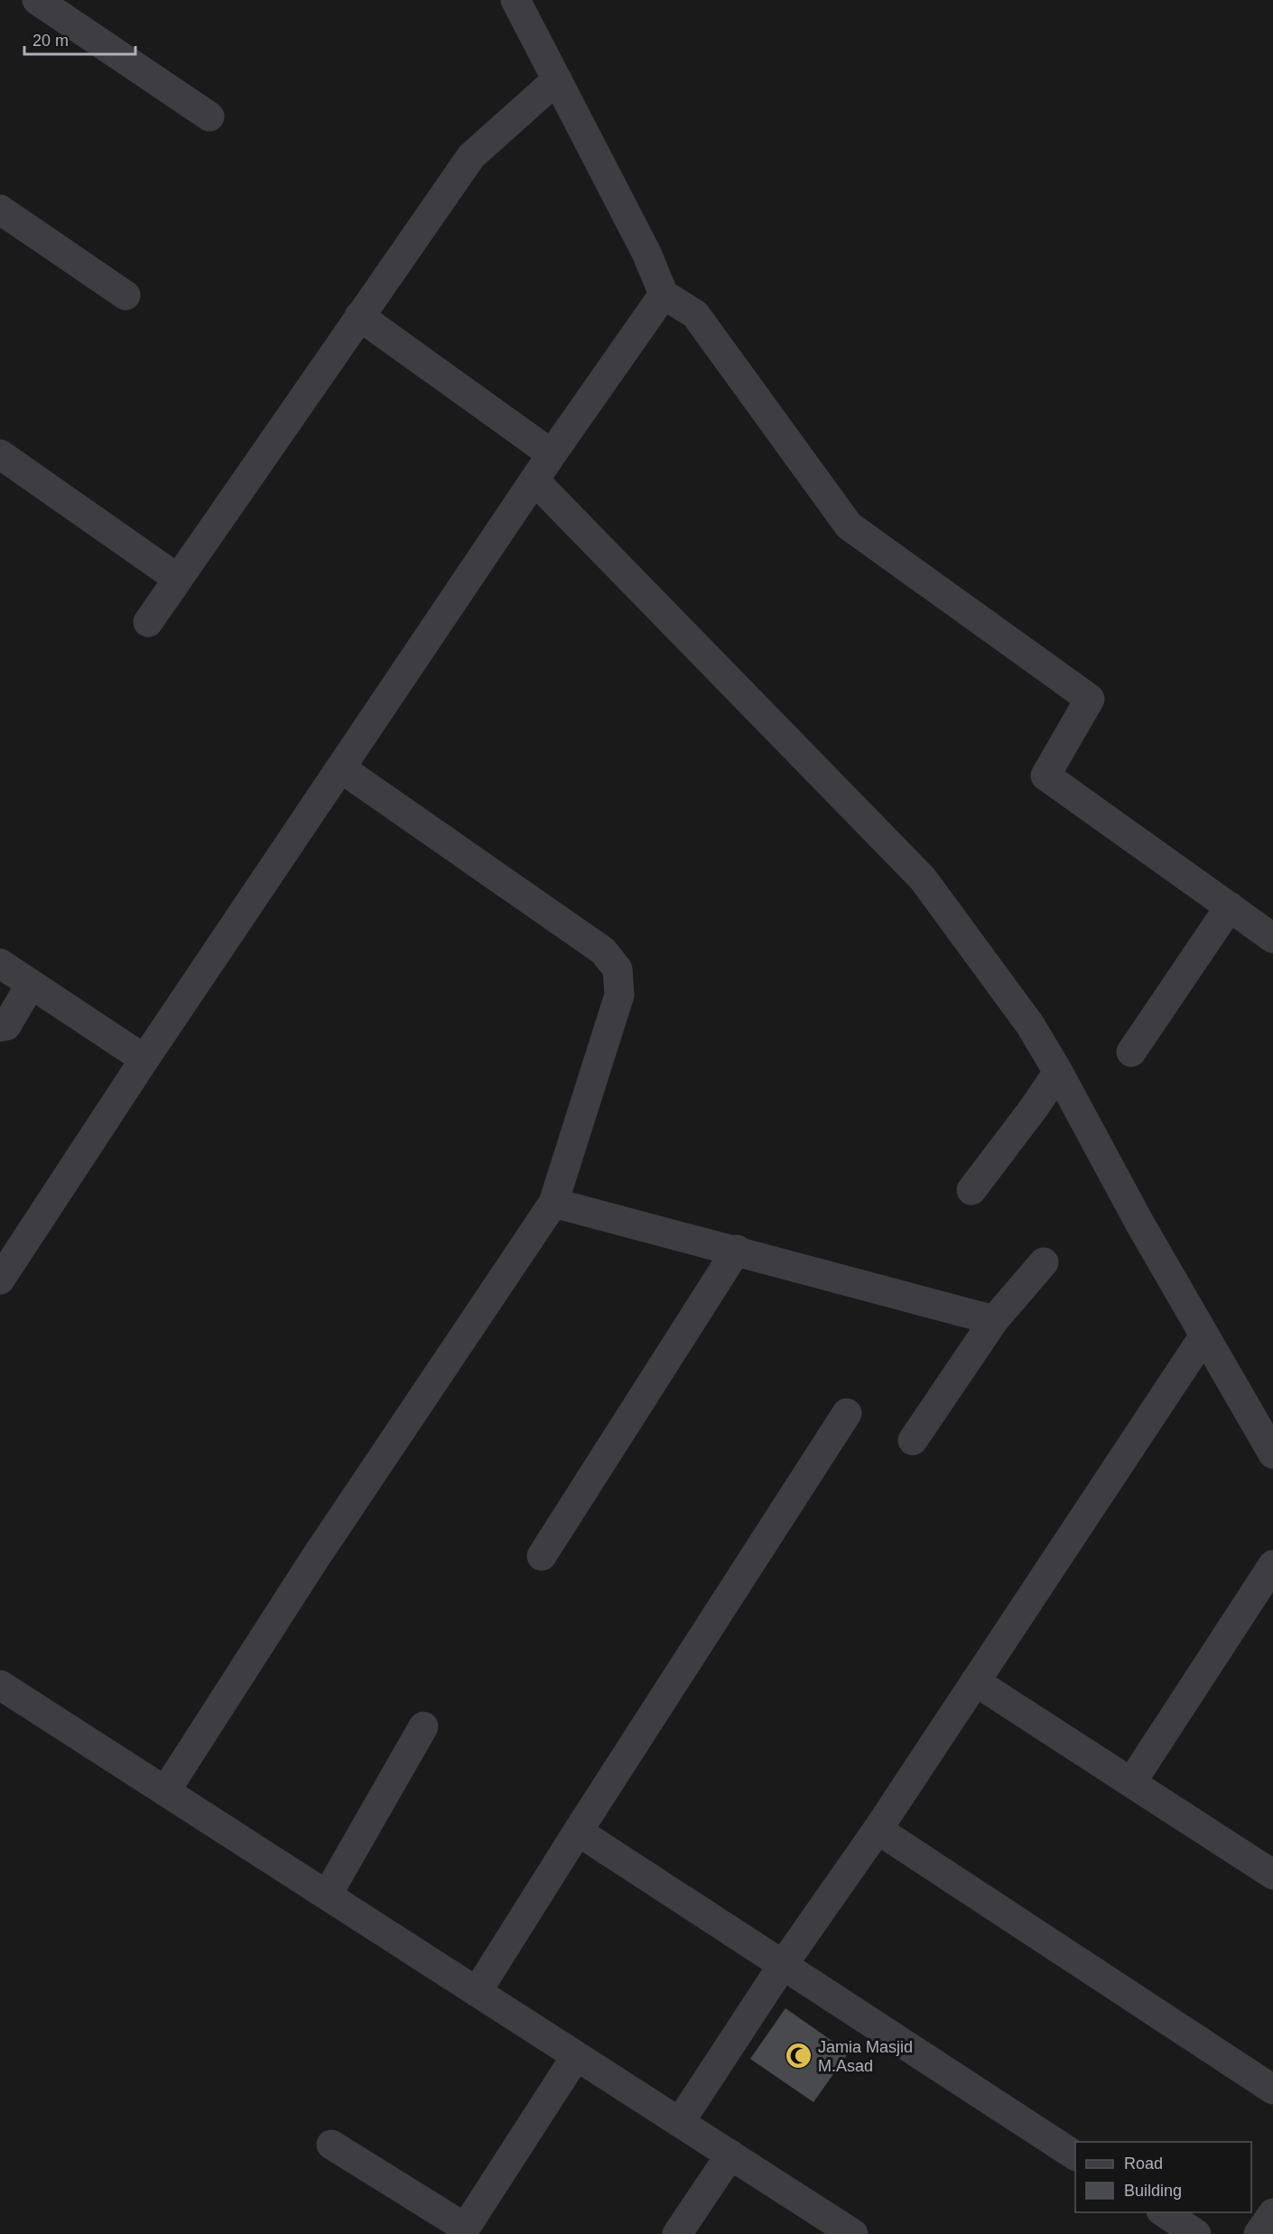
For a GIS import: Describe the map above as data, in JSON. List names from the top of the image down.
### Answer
{
  "places": {
    "mosque": ["Jamia Masjid M.Asad"]
  },
  "legend": ["Road", "Building"],
  "scale_bar": "20 m"
}
